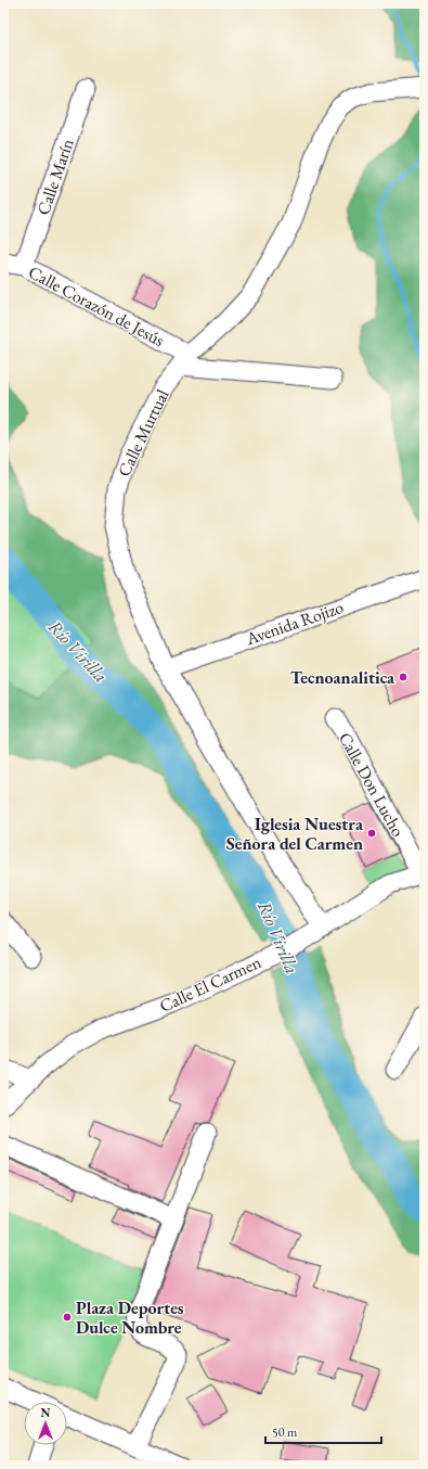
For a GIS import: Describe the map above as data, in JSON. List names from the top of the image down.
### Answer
{
  "streets": {
    "street": [
      "Calle Marín",
      "Calle Corazón de Jesús",
      "Calle Murtual",
      "Avenida Rojizo",
      "Calle Don Lucho",
      "Calle El Carmen"
    ]
  },
  "crossings": [
    ["Calle Marín", "Calle Corazón de Jesús"],
    ["Calle Corazón de Jesús", "Calle Murtual"],
    ["Calle Murtual", "Avenida Rojizo"],
    ["Calle Murtual", "Calle El Carmen"],
    ["Calle Don Lucho", "Calle El Carmen"]
  ],
  "water": ["Río Virilla"],
  "places": ["Tecnoanalitica", "Iglesia Nuestra Señora del Carmen", "Plaza Deportes Dulce Nombre"],
  "scale_bar": "50 m",
  "north": "top"
}
